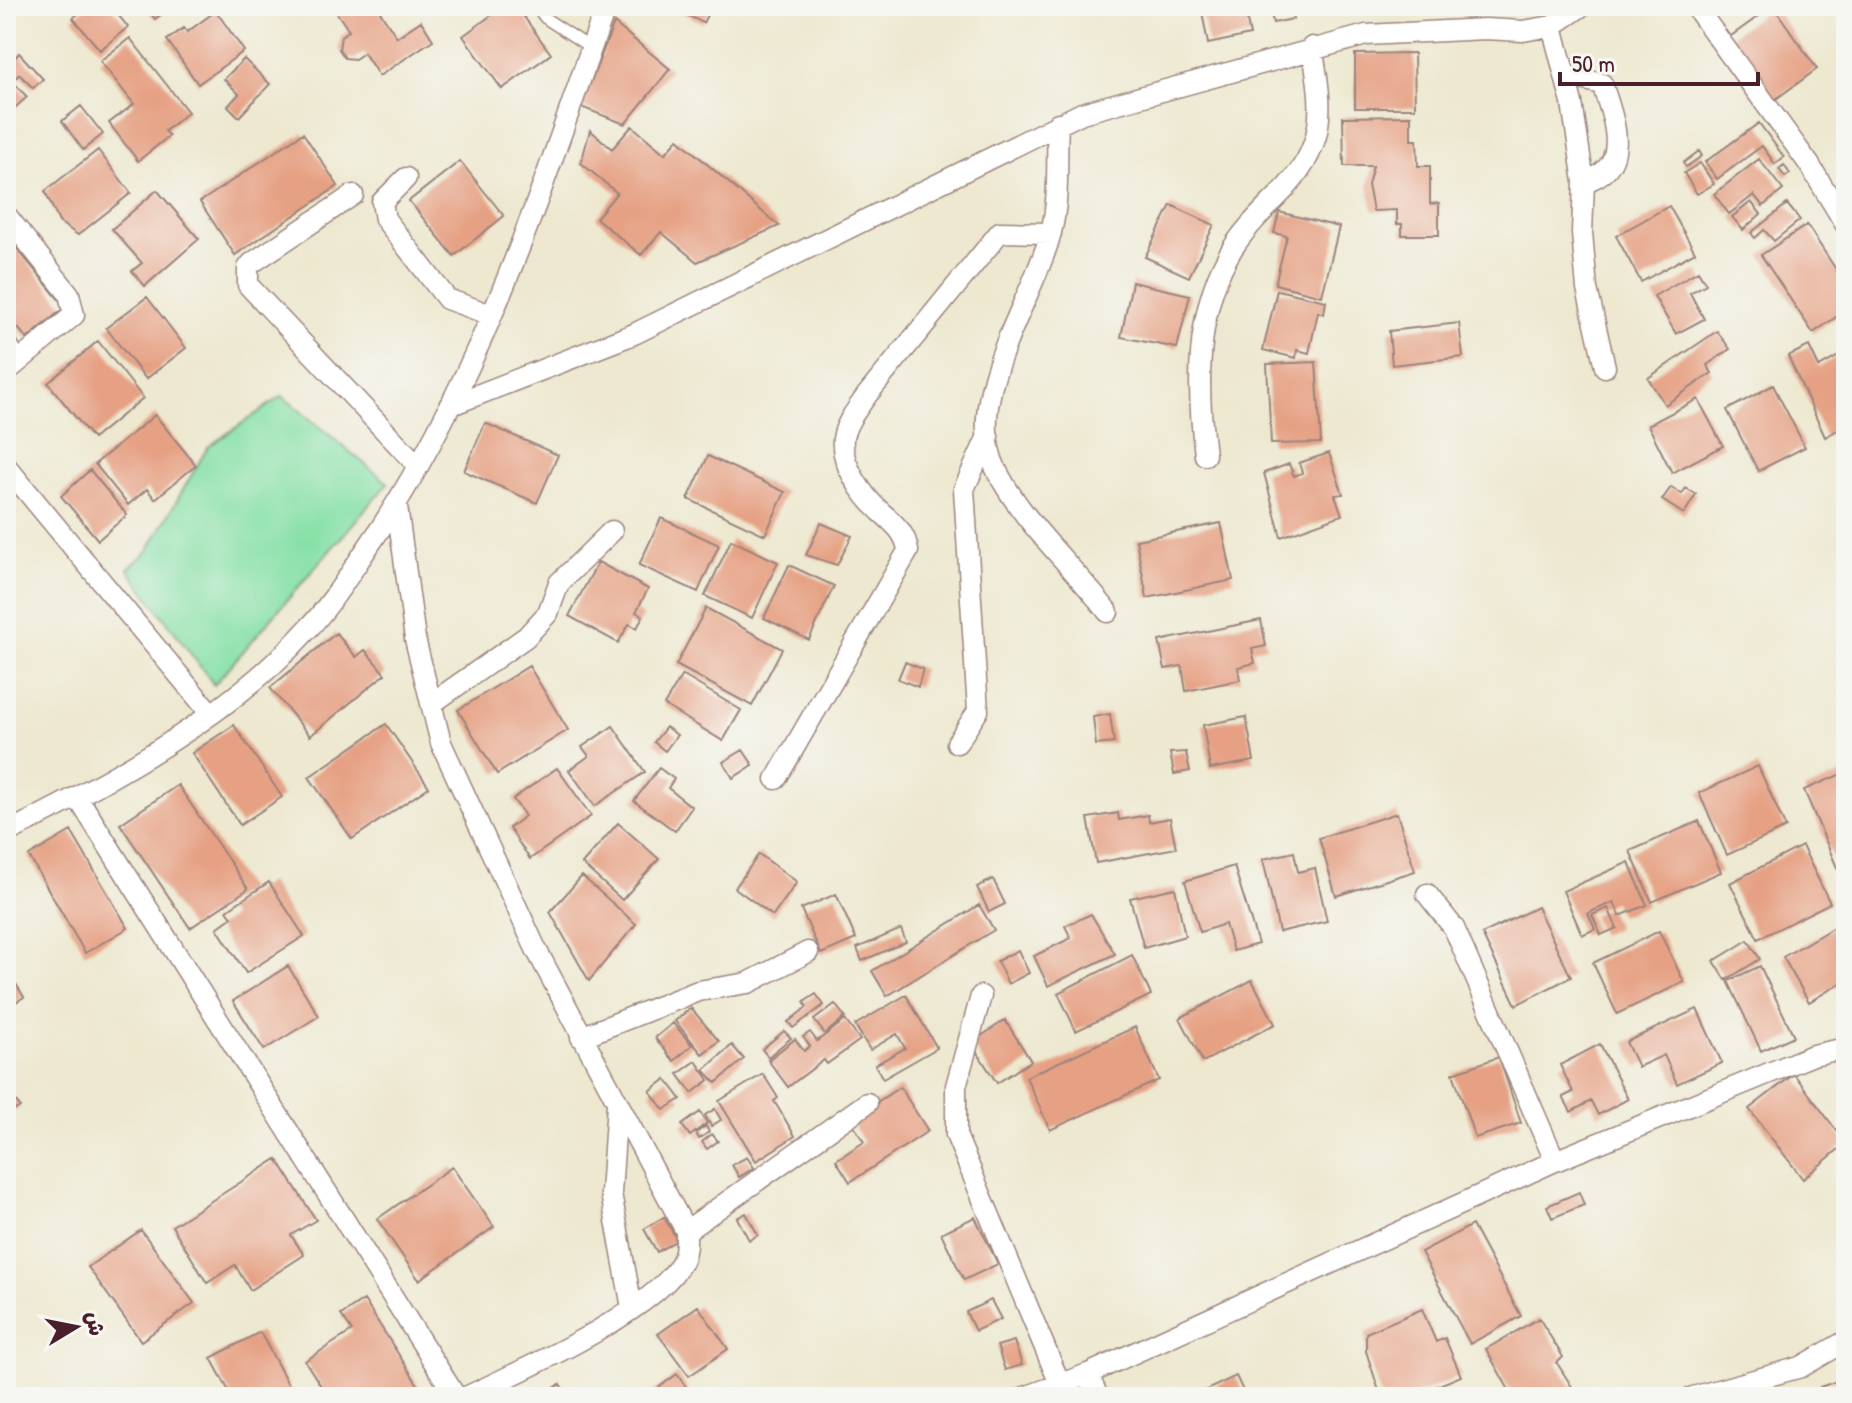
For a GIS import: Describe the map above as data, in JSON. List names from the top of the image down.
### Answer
{
  "scale_bar": "50 m",
  "north": "right"
}
